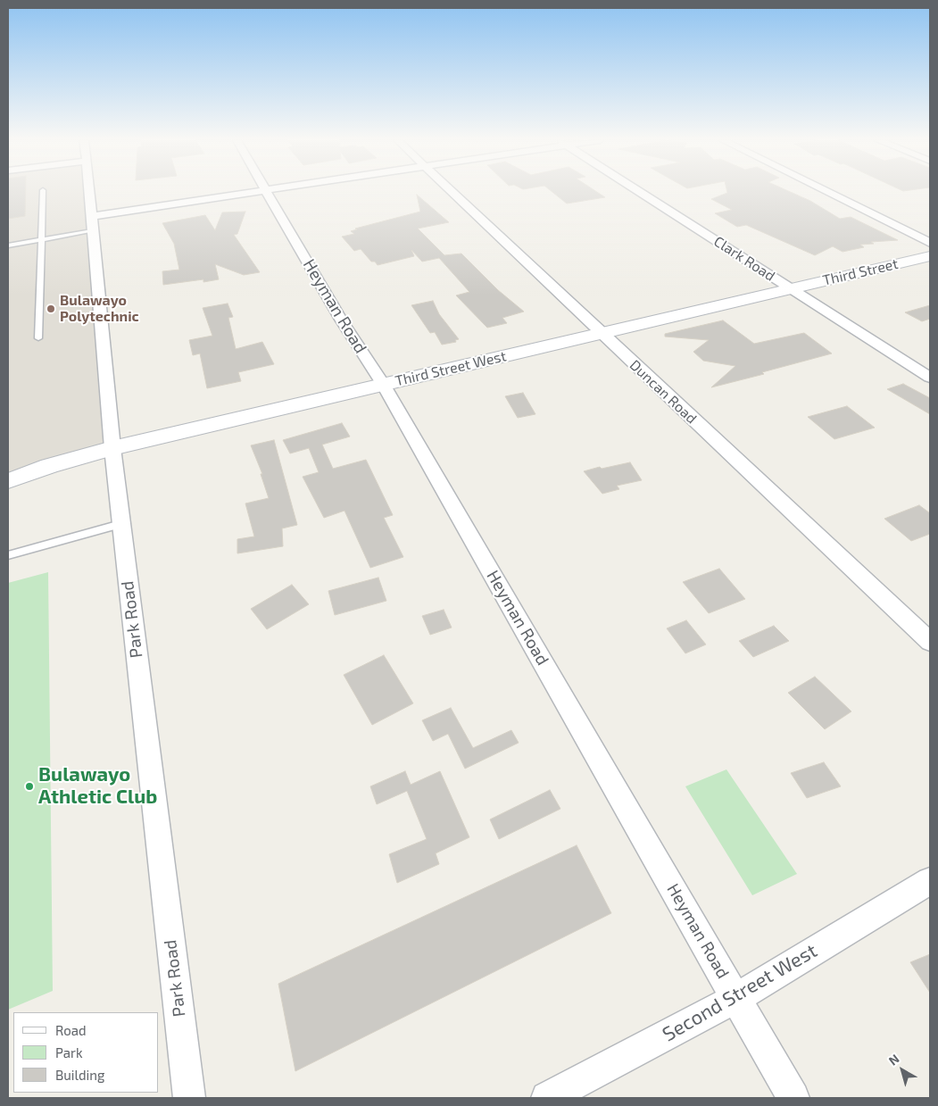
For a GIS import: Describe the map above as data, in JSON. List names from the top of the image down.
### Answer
{
  "streets": {
    "main road": ["Third Street", "Third Street West"],
    "street": [
      "Clark Road",
      "Heyman Road",
      "Duncan Road",
      "Park Road",
      "Second Street West"
    ]
  },
  "crossings": [
    ["Clark Road", "Third Street"],
    ["Clark Road", "Third Street West"],
    ["Third Street", "Third Street West"],
    ["Heyman Road", "Third Street West"],
    ["Heyman Road", "Second Street West"],
    ["Third Street West", "Duncan Road"],
    ["Third Street West", "Park Road"]
  ],
  "places": ["Bulawayo Polytechnic", "Bulawayo Athletic Club"],
  "legend": ["Road", "Park", "Building"],
  "north": "top left"
}
